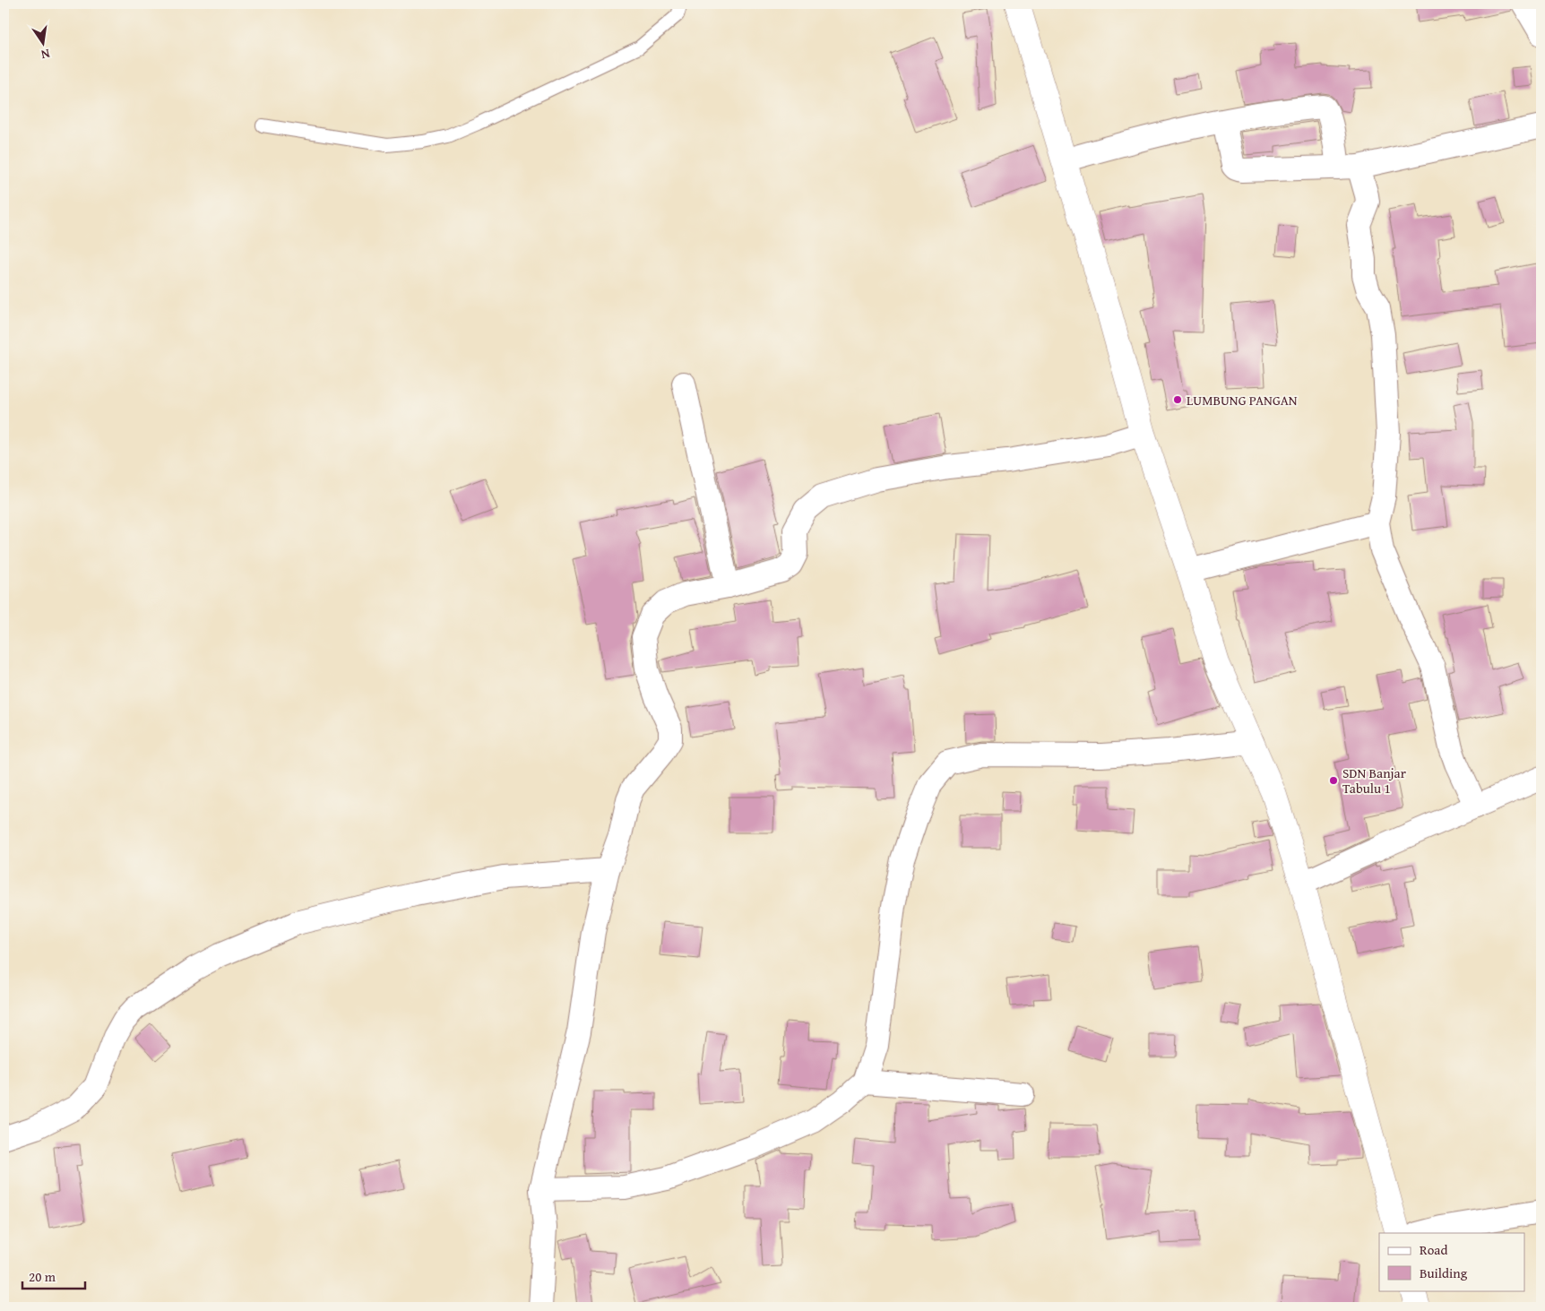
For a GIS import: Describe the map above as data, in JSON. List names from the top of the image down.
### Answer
{
  "places": ["LUMBUNG PANGAN", "SDN Banjar Tabulu 1"],
  "legend": ["Road", "Building"],
  "scale_bar": "20 m",
  "north": "bottom"
}
